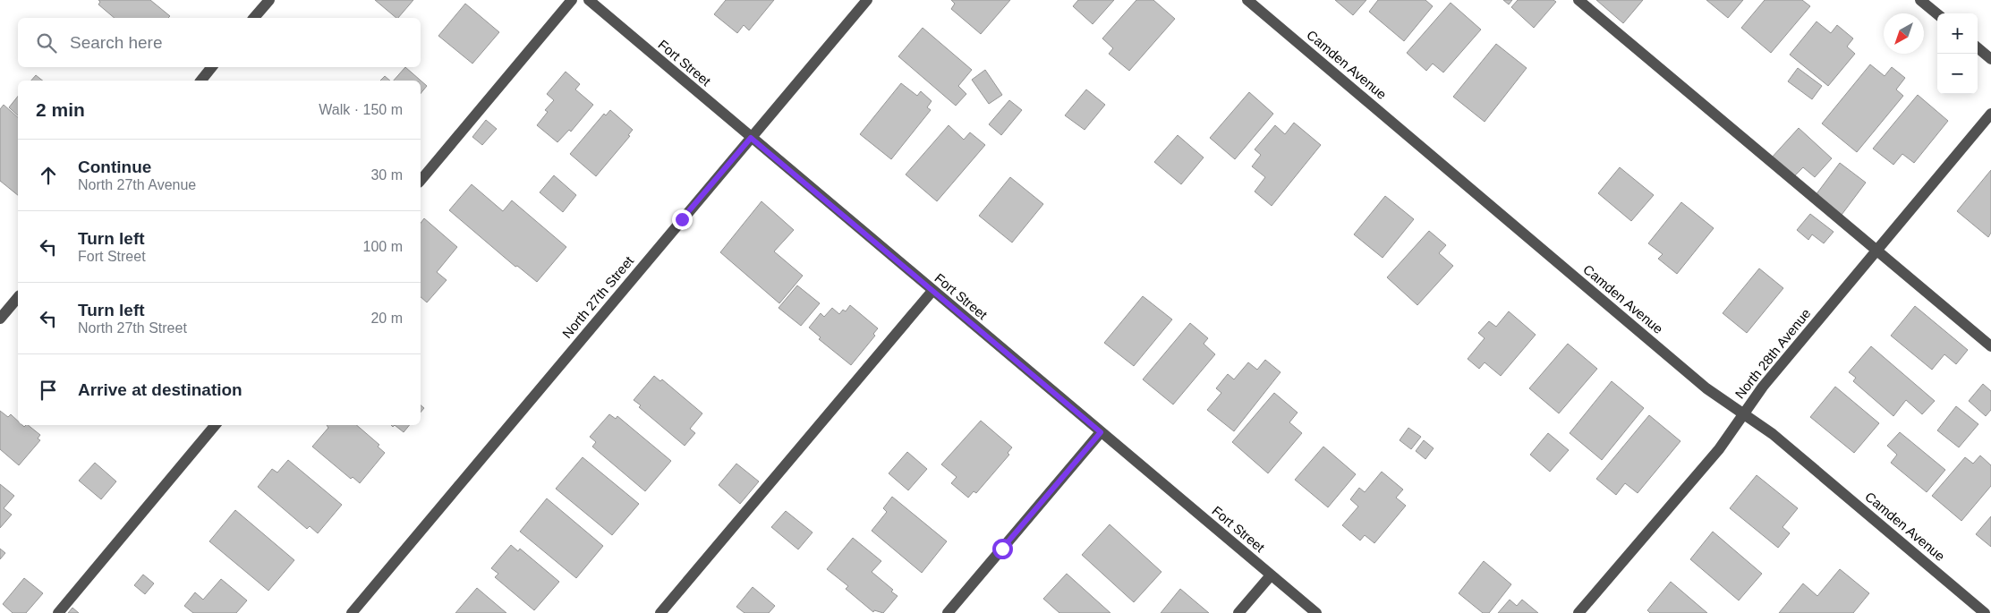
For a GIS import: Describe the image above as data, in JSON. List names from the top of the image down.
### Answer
{
  "streets": {
    "street": [
      "Fort Street",
      "Camden Avenue",
      "North 27th Street",
      "North 28th Avenue"
    ]
  },
  "crossings": [
    ["Fort Street", "North 27th Street"],
    ["Camden Avenue", "North 28th Avenue"]
  ],
  "north": "bottom left",
  "page": {
    "map_buttons": ["+", "−"],
    "search": "Search here",
    "heading": ["2 min", "Walk · 150 m"],
    "list": [
      ["Continue", "North 27th Avenue", "30 m"],
      ["Turn left", "Fort Street", "100 m"],
      ["Turn left", "North 27th Street", "20 m"],
      "Arrive at destination"
    ]
  }
}
